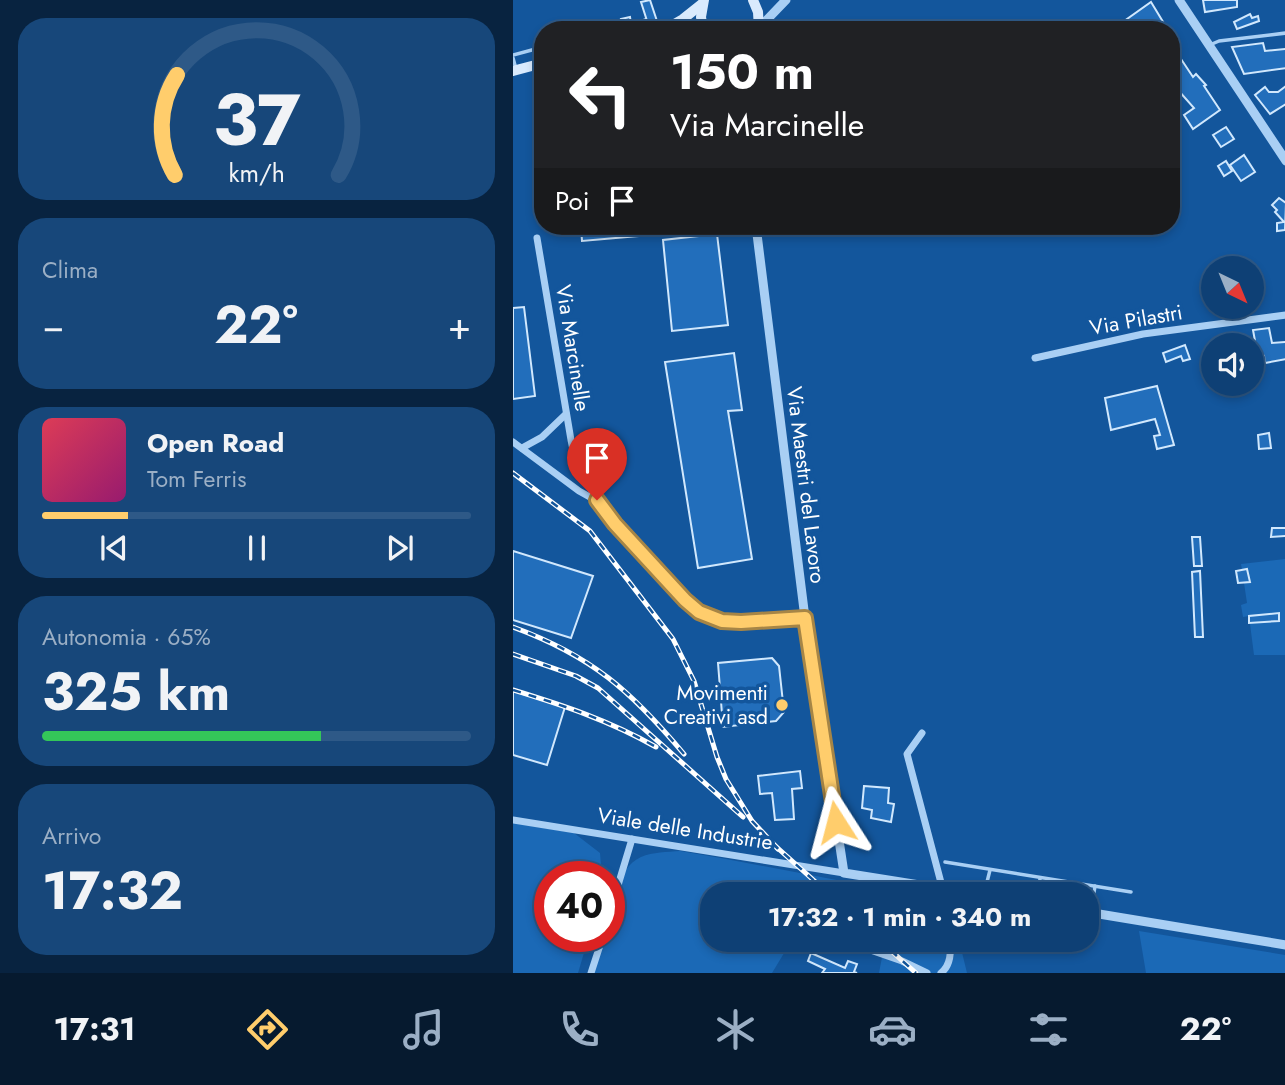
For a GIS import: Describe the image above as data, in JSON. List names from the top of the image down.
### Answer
{
  "streets": {
    "street": [
      "Via Pilastri",
      "Via Marcinelle",
      "Via Maestri del Lavoro",
      "Viale delle Industrie"
    ]
  },
  "crossings": [
    ["Via Marcinelle", "Via Maestri del Lavoro"],
    ["Via Maestri del Lavoro", "Viale delle Industrie"]
  ],
  "places": ["Movimenti Creativi asd"],
  "north": "bottom right",
  "page": {
    "turn": ["150 m", "Via Marcinelle"],
    "then": "Poi",
    "tile": [
      "Clima",
      ["Autonomia · 65%", "325 km"],
      ["Arrivo", "17:32"]
    ],
    "heat": ["−", "22°", "+"],
    "song": ["Open Road", "Tom Ferris"],
    "limit": "40",
    "trip": "17:32 · 1 min · 340 m",
    "tabs": ["17:31", "22°"],
    "gauge": ["37", "km/h"]
  }
}
